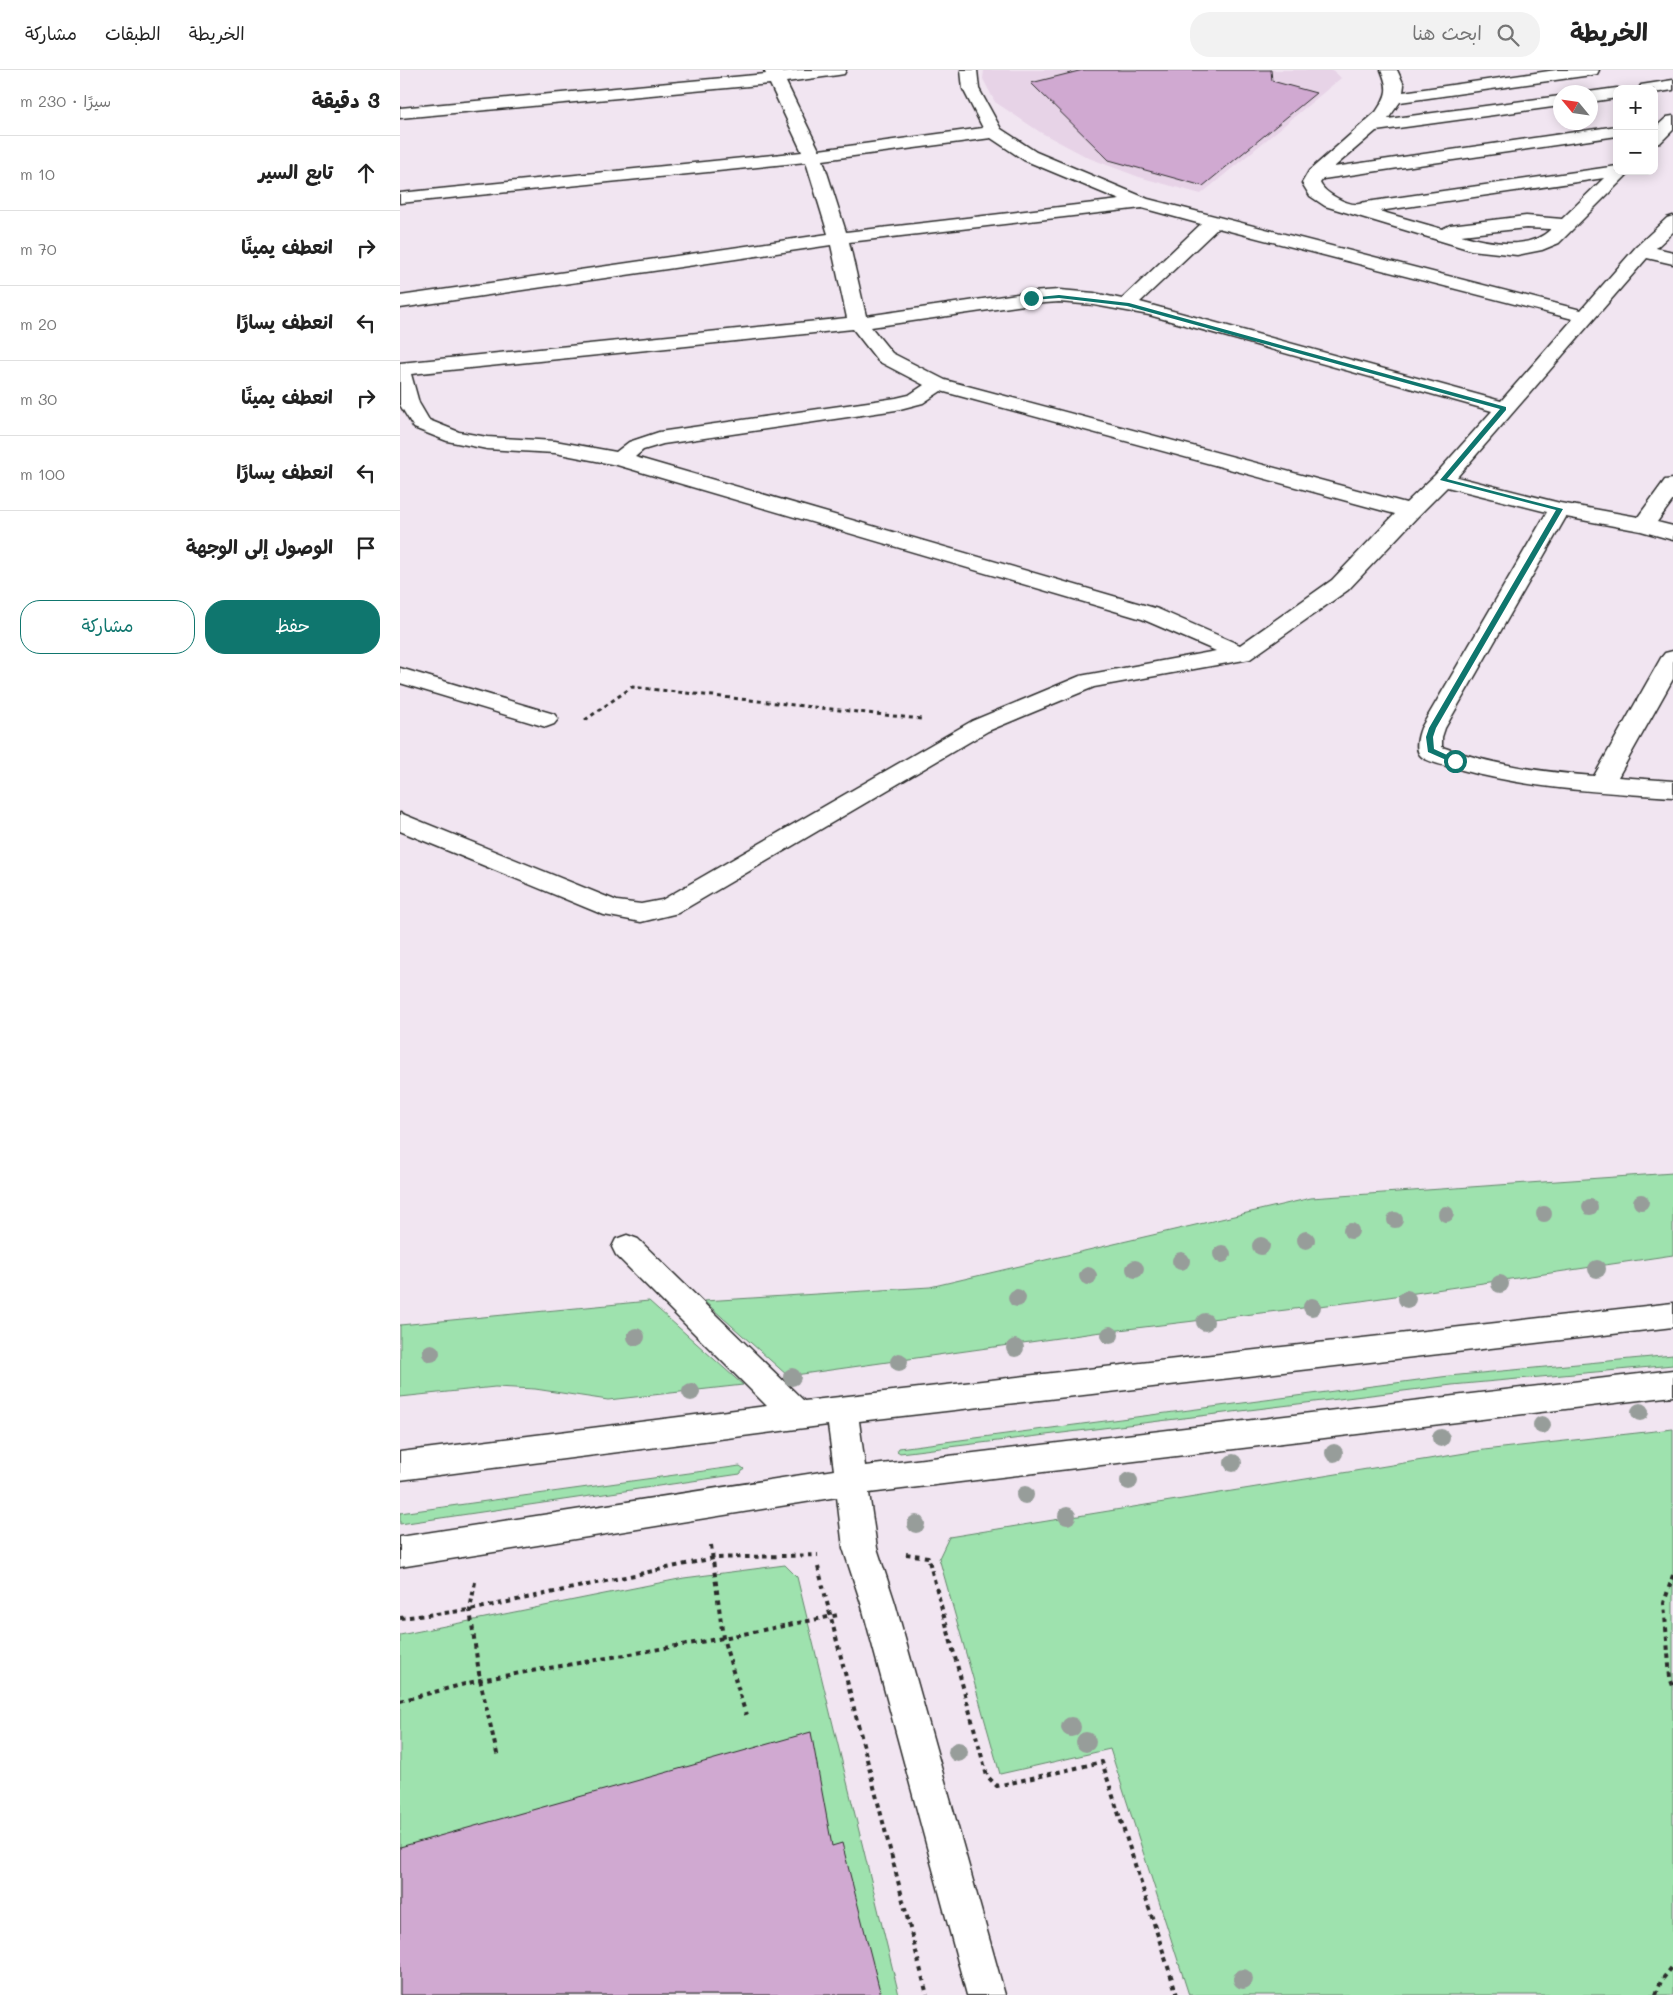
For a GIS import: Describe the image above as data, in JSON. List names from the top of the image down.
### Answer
{
  "north": "top left",
  "page": {
    "header": "الخريطة",
    "search": "ابحث هنا",
    "nav": ["الخريطة", "الطبقات", "مشاركة"],
    "heading": ["3 دقيقة", "سيرًا · 230 m"],
    "map_buttons": ["+", "−"],
    "list": [
      ["تابع السير", "10 m"],
      ["انعطف يمينًا", "70 m"],
      ["انعطف يسارًا", "20 m"],
      ["انعطف يمينًا", "30 m"],
      ["انعطف يسارًا", "100 m"],
      "الوصول إلى الوجهة"
    ],
    "buttons": ["حفظ", "مشاركة"]
  }
}
